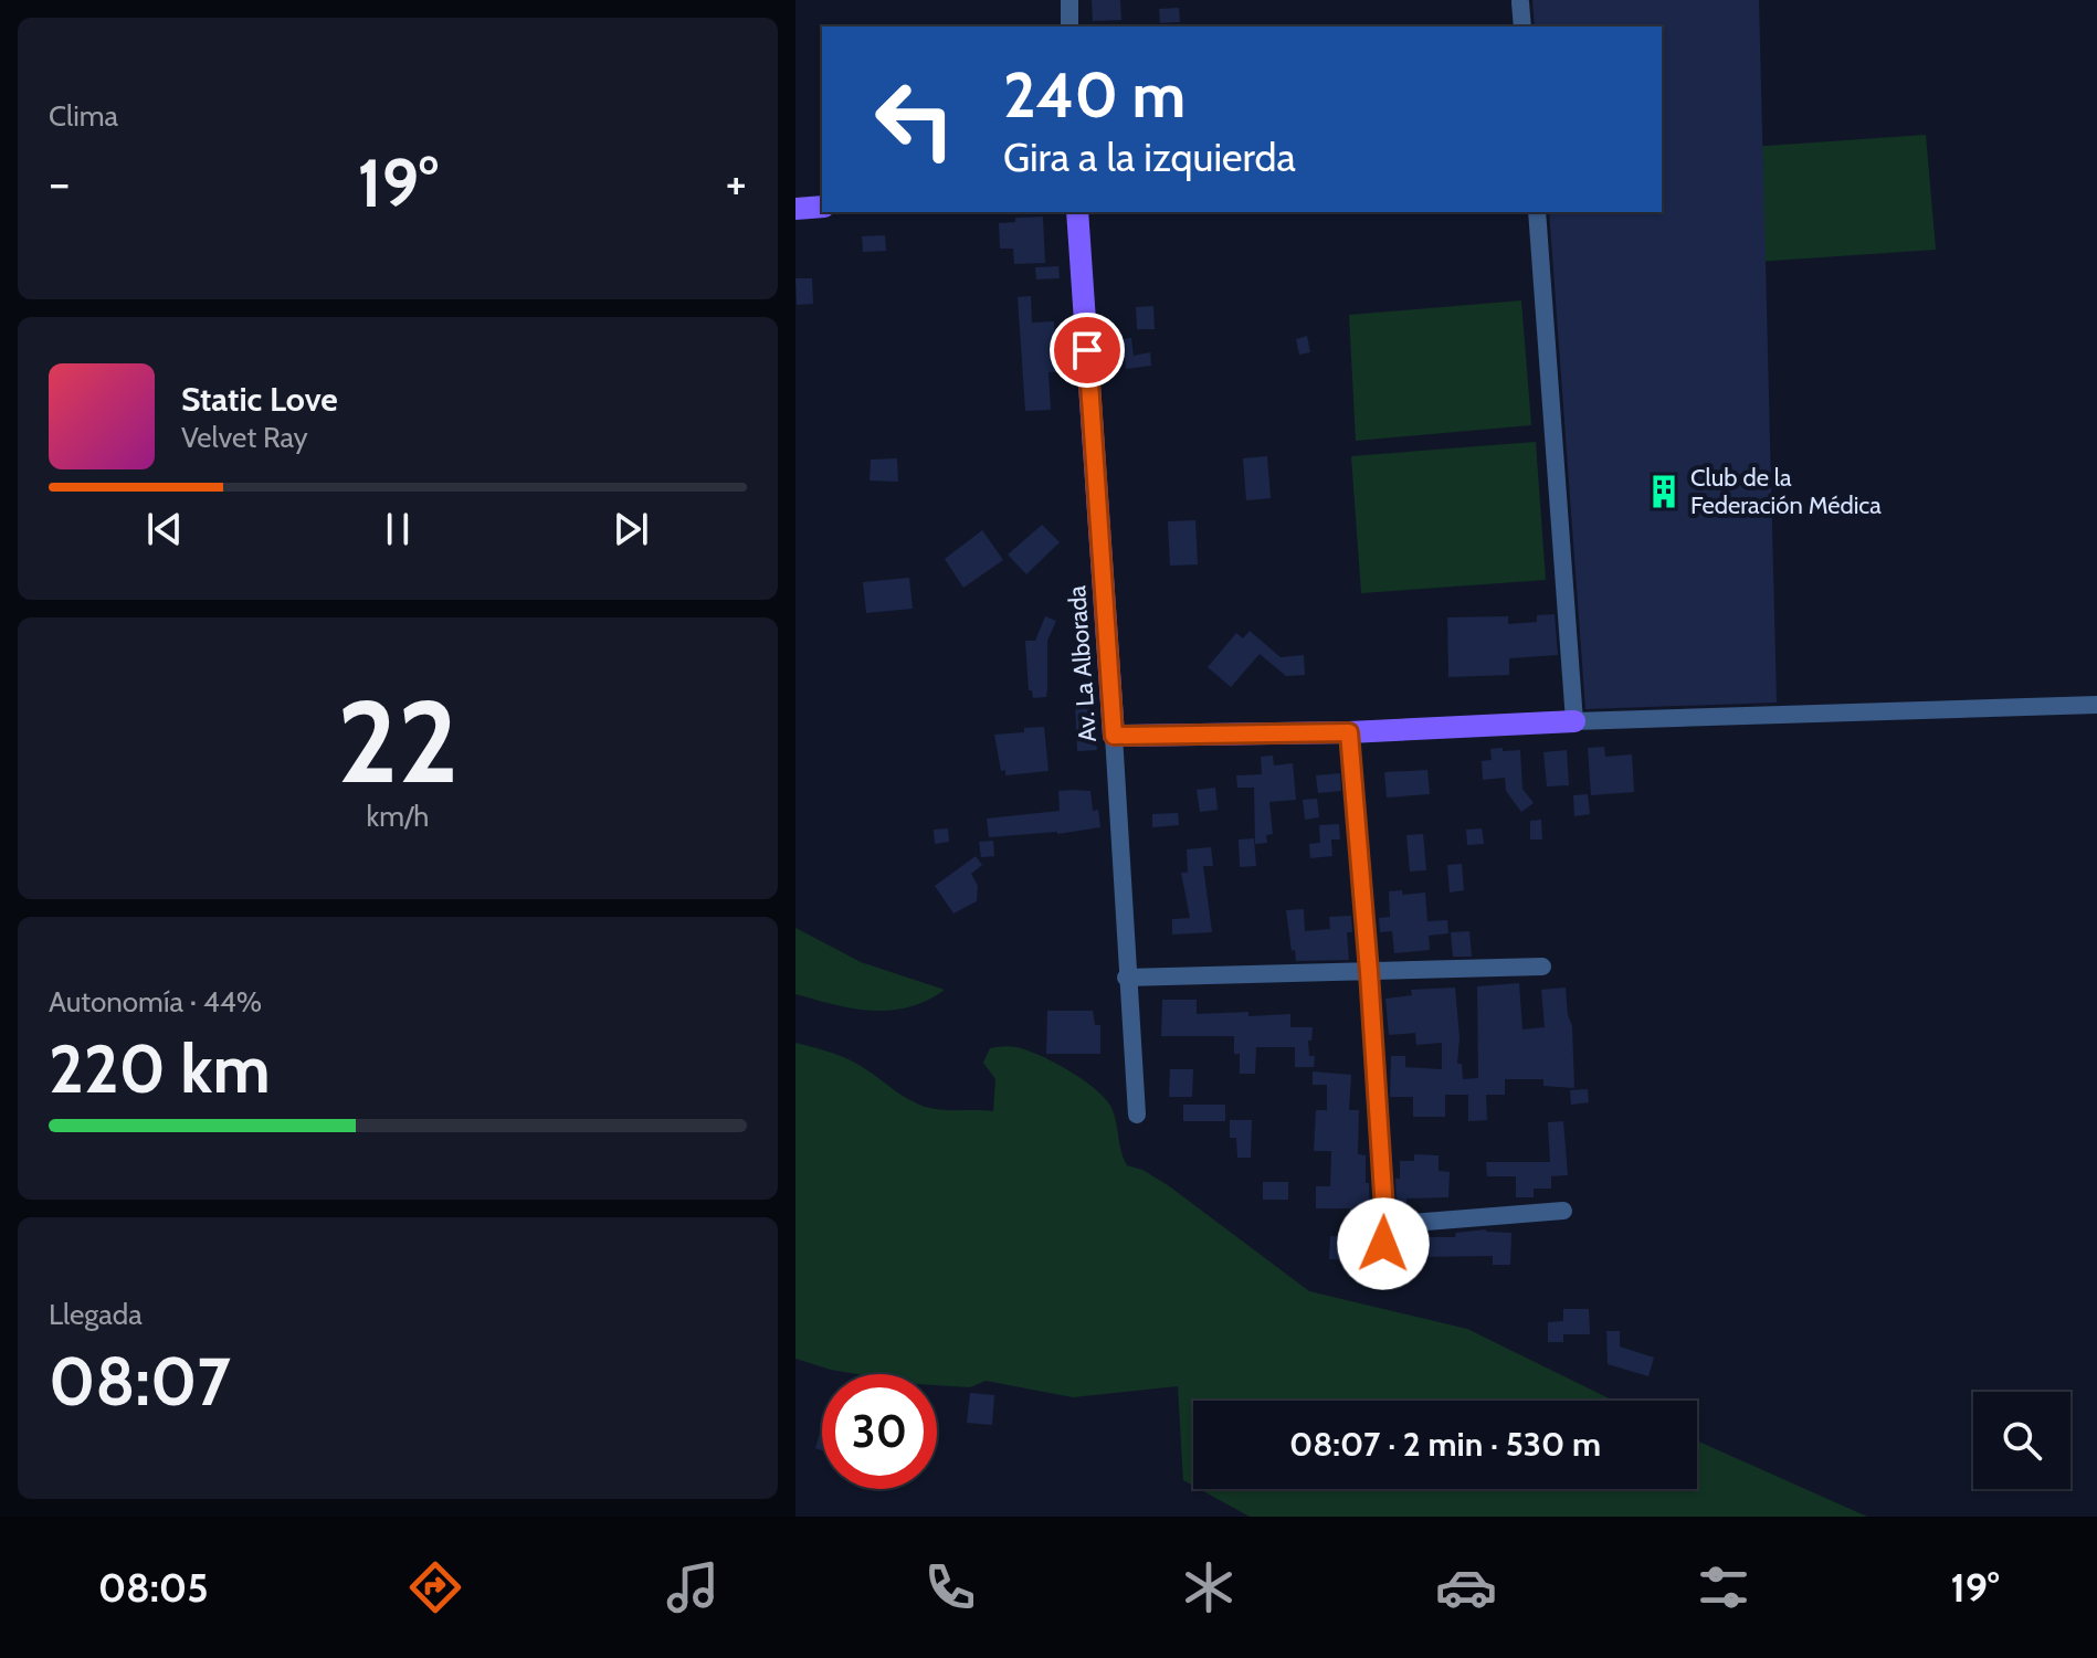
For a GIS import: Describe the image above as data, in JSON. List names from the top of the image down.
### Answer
{
  "streets": {
    "main road": ["Av. La Alborada"]
  },
  "places": {
    "building": ["Club de la Federación Médica"]
  },
  "page": {
    "tile": [
      "Clima",
      ["22", "km/h"],
      ["Autonomía · 44%", "220 km"],
      ["Llegada", "08:07"]
    ],
    "turn": ["240 m", "Gira a la izquierda"],
    "heat": ["−", "19°", "+"],
    "song": ["Static Love", "Velvet Ray"],
    "limit": "30",
    "trip": "08:07 · 2 min · 530 m",
    "tabs": ["08:05", "19°"]
  }
}
